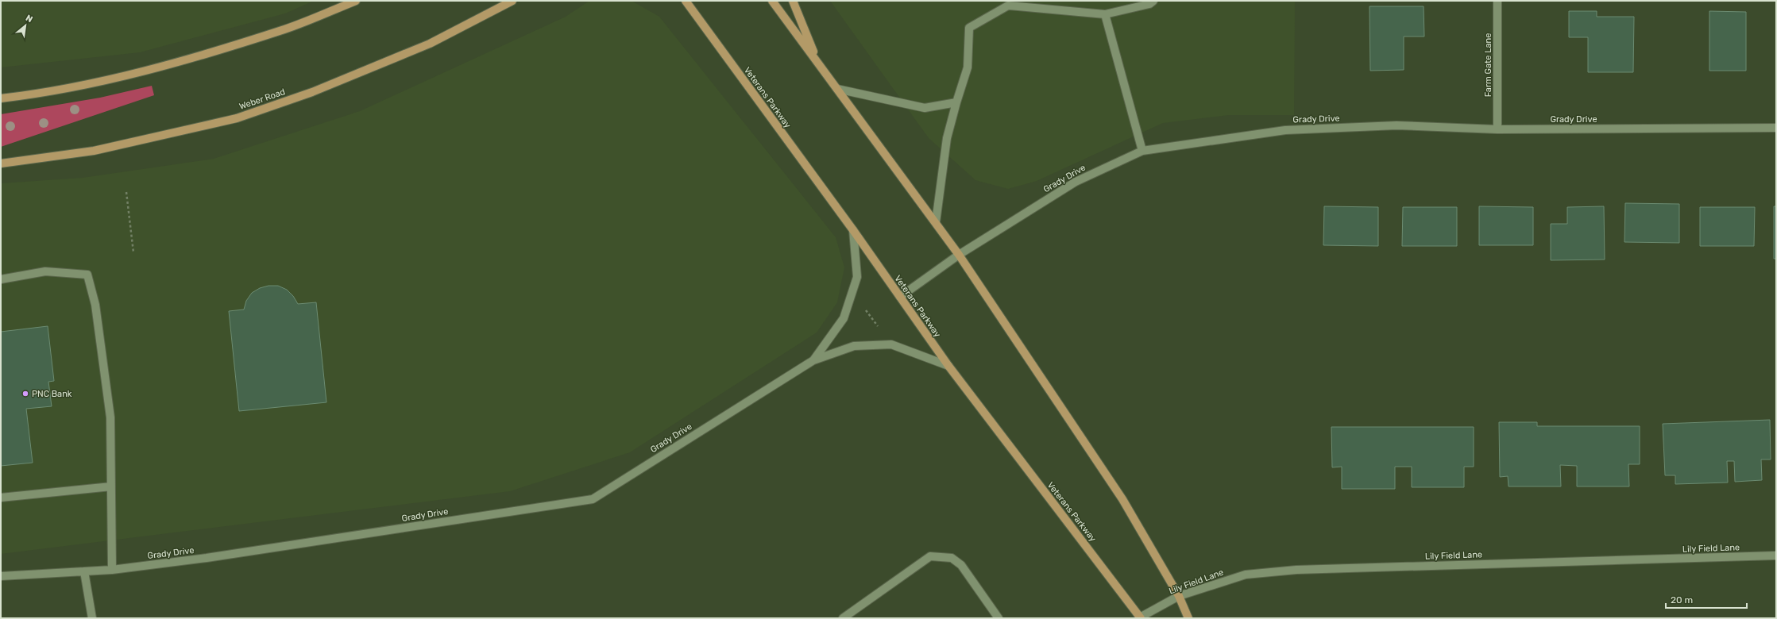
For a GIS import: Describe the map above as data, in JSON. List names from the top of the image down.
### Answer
{
  "streets": {
    "main road": ["Veterans Parkway", "Weber Road"],
    "street": ["Farm Gate Lane", "Grady Drive", "Lily Field Lane"]
  },
  "crossings": [
    ["Farm Gate Lane", "Grady Drive"],
    ["Veterans Parkway", "Grady Drive"],
    ["Veterans Parkway", "Lily Field Lane"]
  ],
  "places": ["PNC Bank"],
  "scale_bar": "20 m",
  "north": "top right"
}
